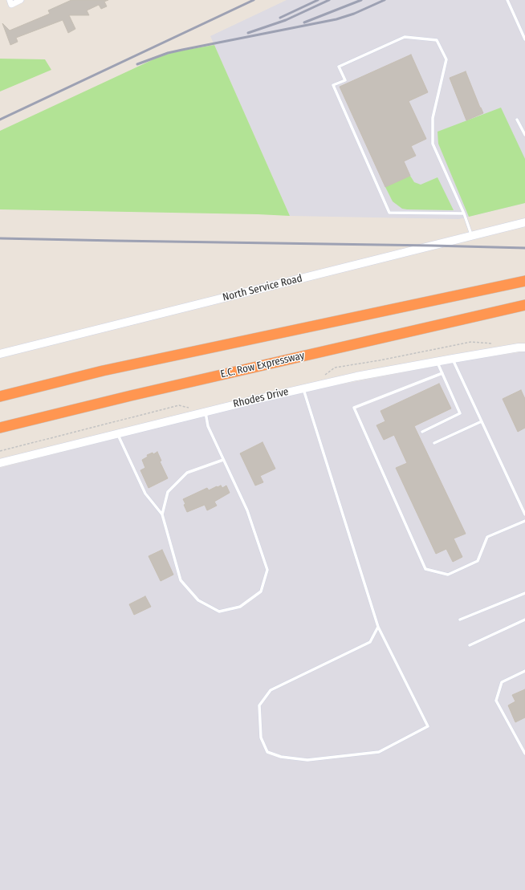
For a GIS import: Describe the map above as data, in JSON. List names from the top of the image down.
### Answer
{
  "streets": {
    "highway": ["E.C. Row Expressway"],
    "street": ["North Service Road", "Rhodes Drive"]
  }
}
